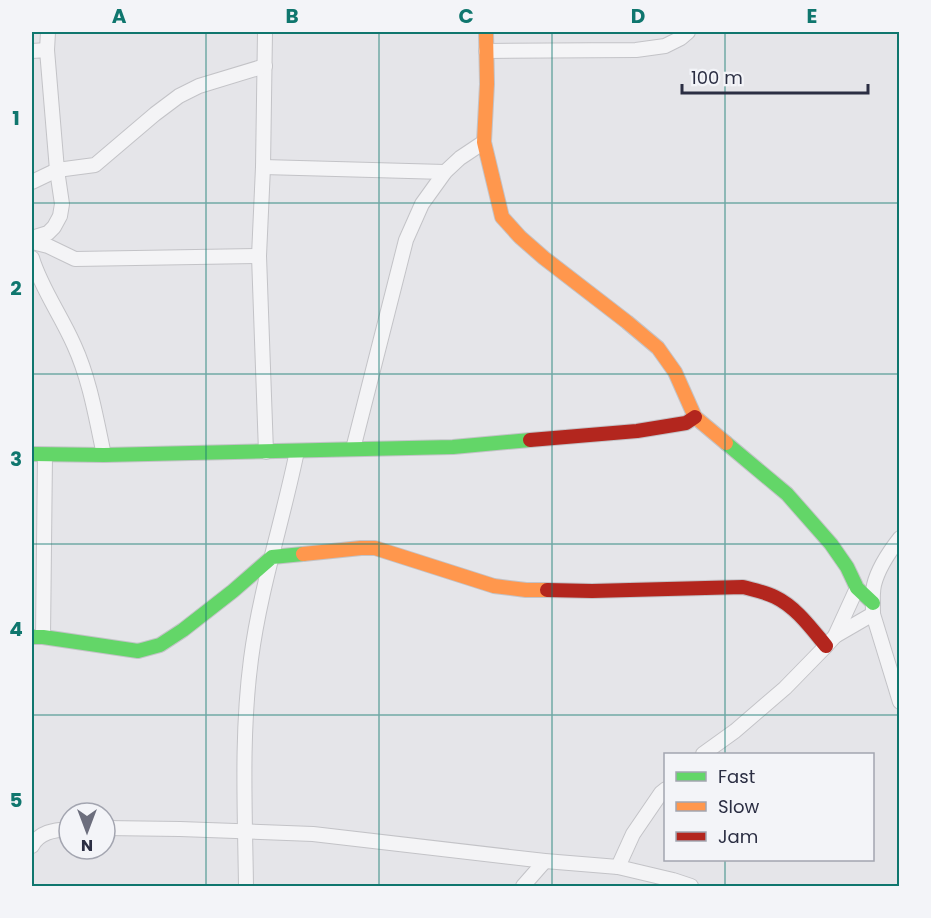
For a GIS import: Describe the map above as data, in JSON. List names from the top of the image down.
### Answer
{
  "legend": ["Fast", "Slow", "Jam"],
  "scale_bar": "100 m",
  "north": "bottom",
  "grid": {
    "columns": [
      "A",
      "B",
      "C",
      "D",
      "E"
    ],
    "rows": [
      "1",
      "2",
      "3",
      "4",
      "5"
    ]
  }
}
